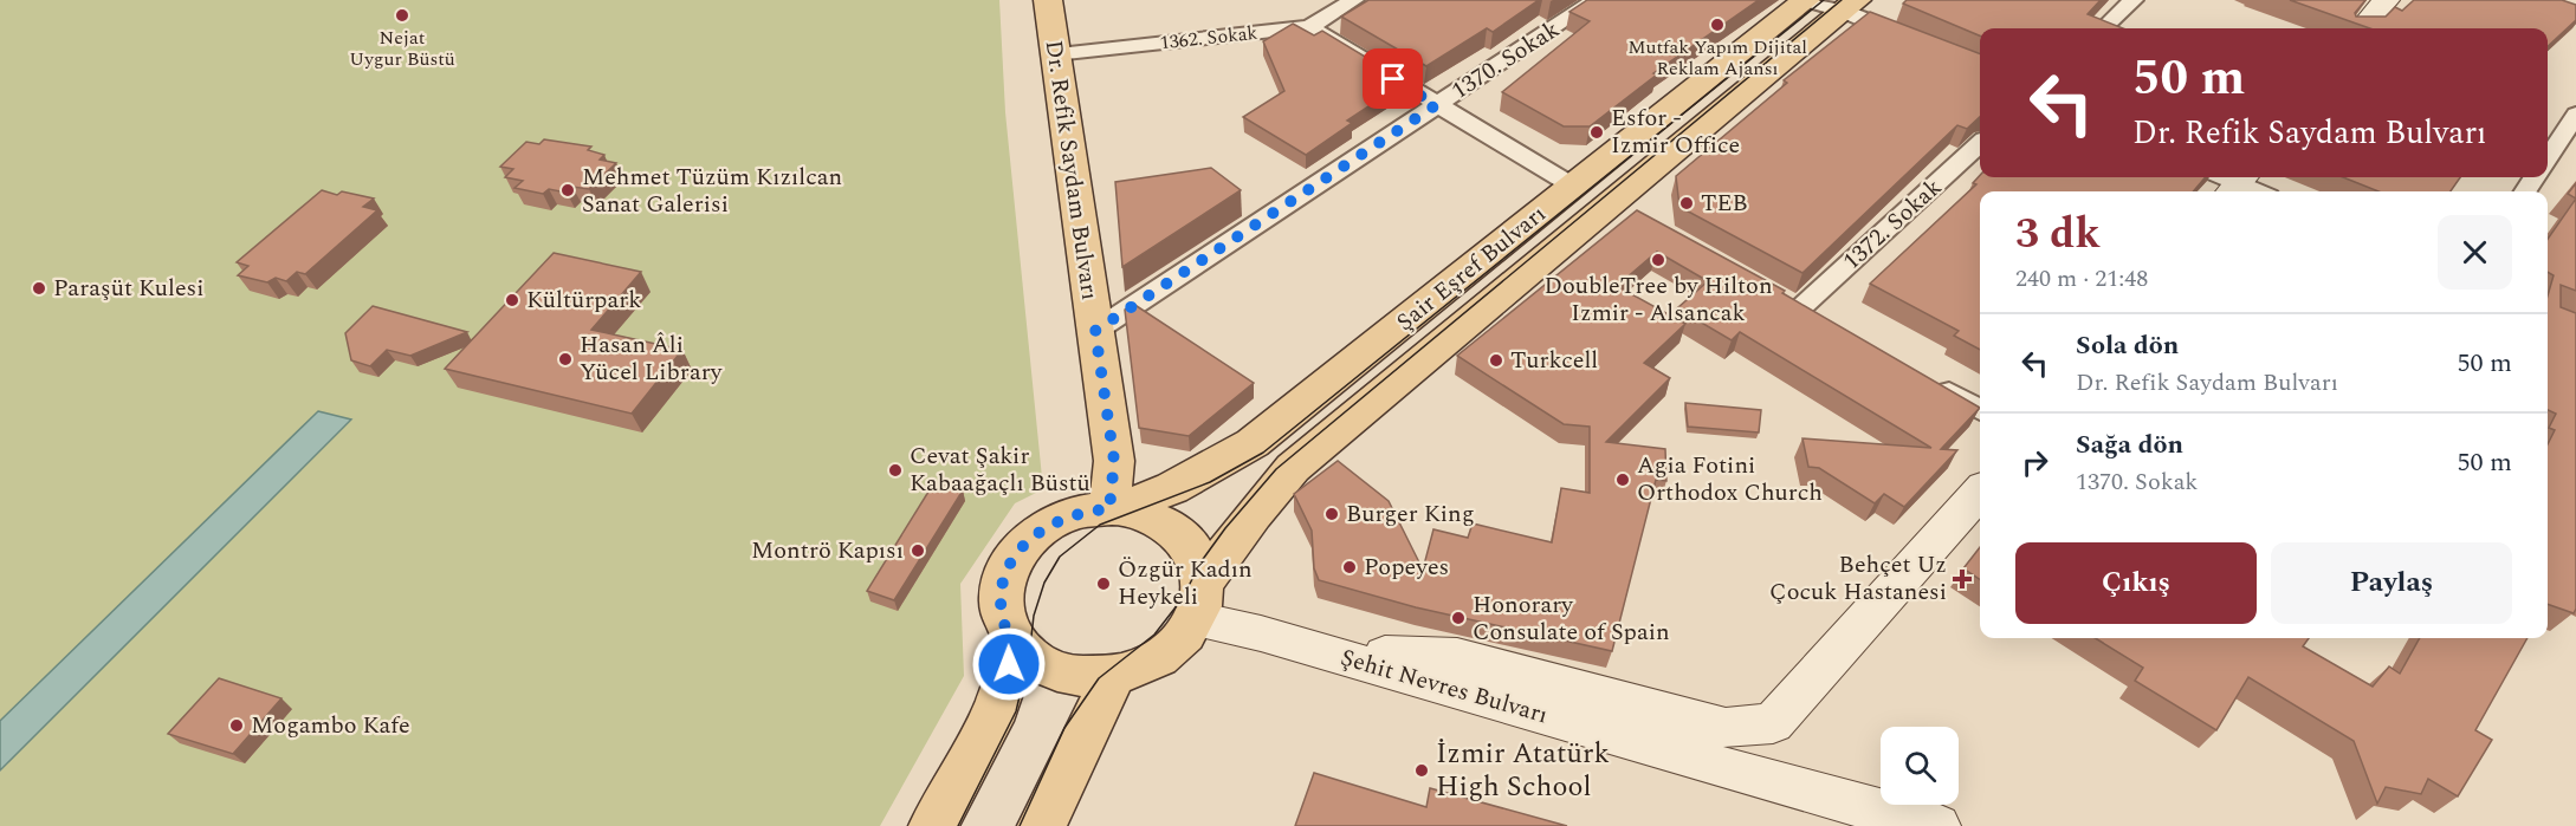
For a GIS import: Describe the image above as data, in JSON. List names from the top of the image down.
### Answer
{
  "streets": {
    "main road": ["Dr. Refik Saydam Bulvarı", "Şair Eşref Bulvarı"],
    "street": [
      "1362. Sokak",
      "1370. Sokak",
      "1372. Sokak",
      "Şehit Nevres Bulvarı"
    ]
  },
  "crossings": [
    ["1362. Sokak", "Dr. Refik Saydam Bulvarı"],
    ["1370. Sokak", "Dr. Refik Saydam Bulvarı"],
    ["Dr. Refik Saydam Bulvarı", "Şair Eşref Bulvarı"],
    ["Dr. Refik Saydam Bulvarı", "Şehit Nevres Bulvarı"],
    ["Şair Eşref Bulvarı", "Şehit Nevres Bulvarı"]
  ],
  "places": {
    "other": [
      "Nejat Uygur Büstü",
      "Mutfak Yapım Dijital Reklam Ajansı",
      "Esfor - Izmir Office",
      "Mehmet Tüzüm Kızılcan Sanat Galerisi",
      "TEB",
      "DoubleTree by Hilton Izmir - Alsancak",
      "Paraşüt Kulesi",
      "Kültürpark",
      "Hasan Âli Yücel Library",
      "Turkcell",
      "Cevat Şakir Kabaağaçlı Büstü",
      "Agia Fotini Orthodox Church",
      "Burger King",
      "Montrö Kapısı",
      "Popeyes",
      "Özgür Kadın Heykeli",
      "Honorary Consulate of Spain",
      "Mogambo Kafe",
      "İzmir Atatürk High School"
    ],
    "health": ["Behçet Uz Çocuk Hastanesi"]
  },
  "page": {
    "turn": ["50 m", "Dr. Refik Saydam Bulvarı"],
    "heading": ["3 dk", "240 m · 21:48"],
    "list": [
      {
        "name": "Sola dön",
        "note": "Dr. Refik Saydam Bulvarı",
        "value": "50 m"
      },
      {
        "name": "Sağa dön",
        "note": "1370. Sokak",
        "value": "50 m"
      }
    ],
    "buttons": ["Çıkış", "Paylaş"]
  }
}
